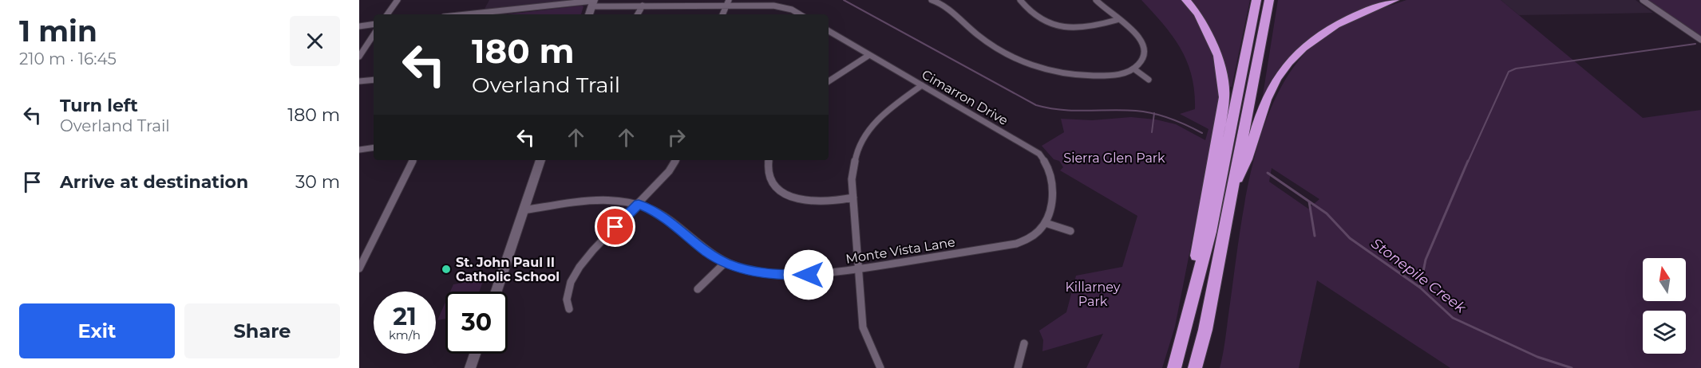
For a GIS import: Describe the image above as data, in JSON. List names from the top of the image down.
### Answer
{
  "streets": {
    "street": ["Cimarron Drive", "Monte Vista Lane"]
  },
  "crossings": [
    ["Cimarron Drive", "Monte Vista Lane"]
  ],
  "water": ["Stonepile Creek"],
  "parks": ["Sierra Glen Park", "Killarney Park"],
  "places": ["St. John Paul II Catholic School"],
  "north": "top",
  "page": {
    "heading": ["1 min", "210 m · 16:45"],
    "turn": ["180 m", "Overland Trail"],
    "list": [
      {
        "name": "Turn left",
        "note": "Overland Trail",
        "value": "180 m"
      },
      {
        "name": "Arrive at destination",
        "value": "30 m"
      }
    ],
    "speed": "21 km/h",
    "limit": "30",
    "buttons": ["Exit", "Share"]
  }
}
